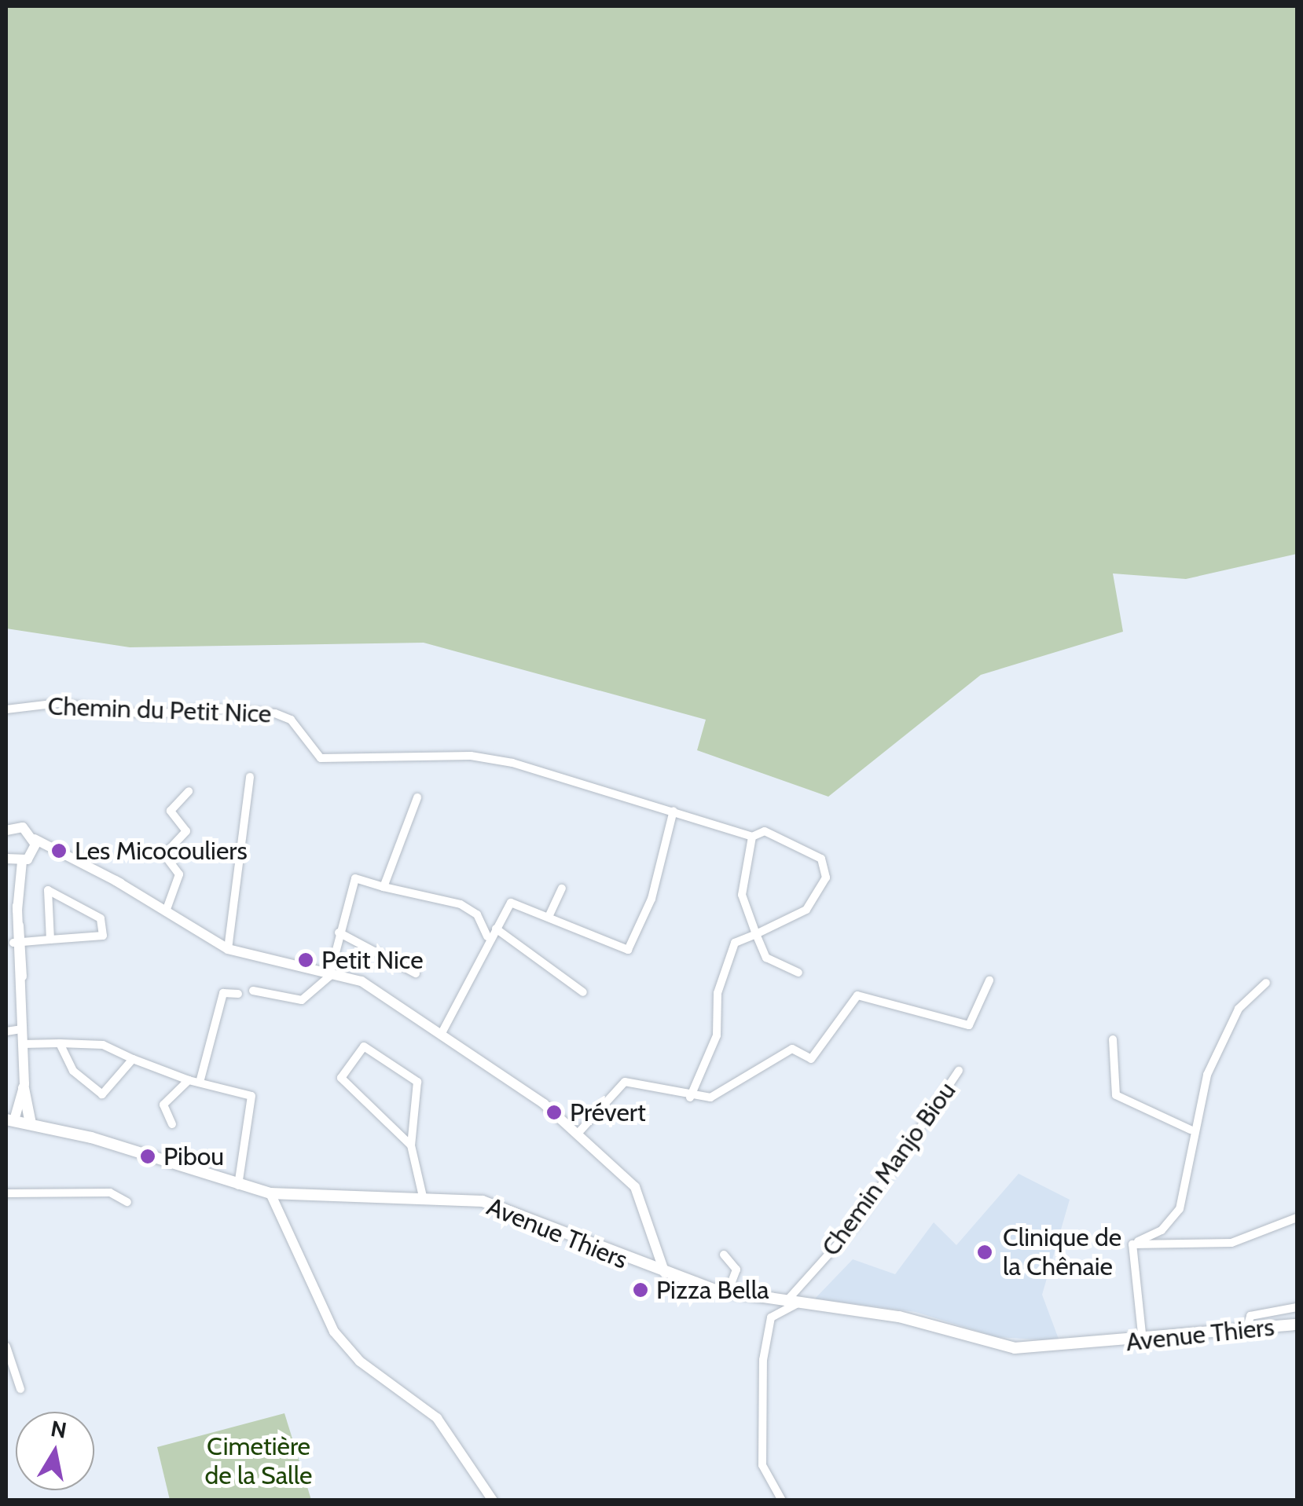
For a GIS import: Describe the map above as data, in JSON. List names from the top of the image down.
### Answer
{
  "streets": {
    "main road": ["Avenue Thiers"],
    "street": ["Chemin du Petit Nice", "Chemin Manjo Biou"]
  },
  "crossings": [
    ["Chemin Manjo Biou", "Avenue Thiers"]
  ],
  "parks": ["Cimetière de la Salle"],
  "places": [
    "Les Micocouliers",
    "Petit Nice",
    "Prévert",
    "Pibou",
    "Clinique de la Chênaie",
    "Pizza Bella"
  ],
  "north": "top"
}
